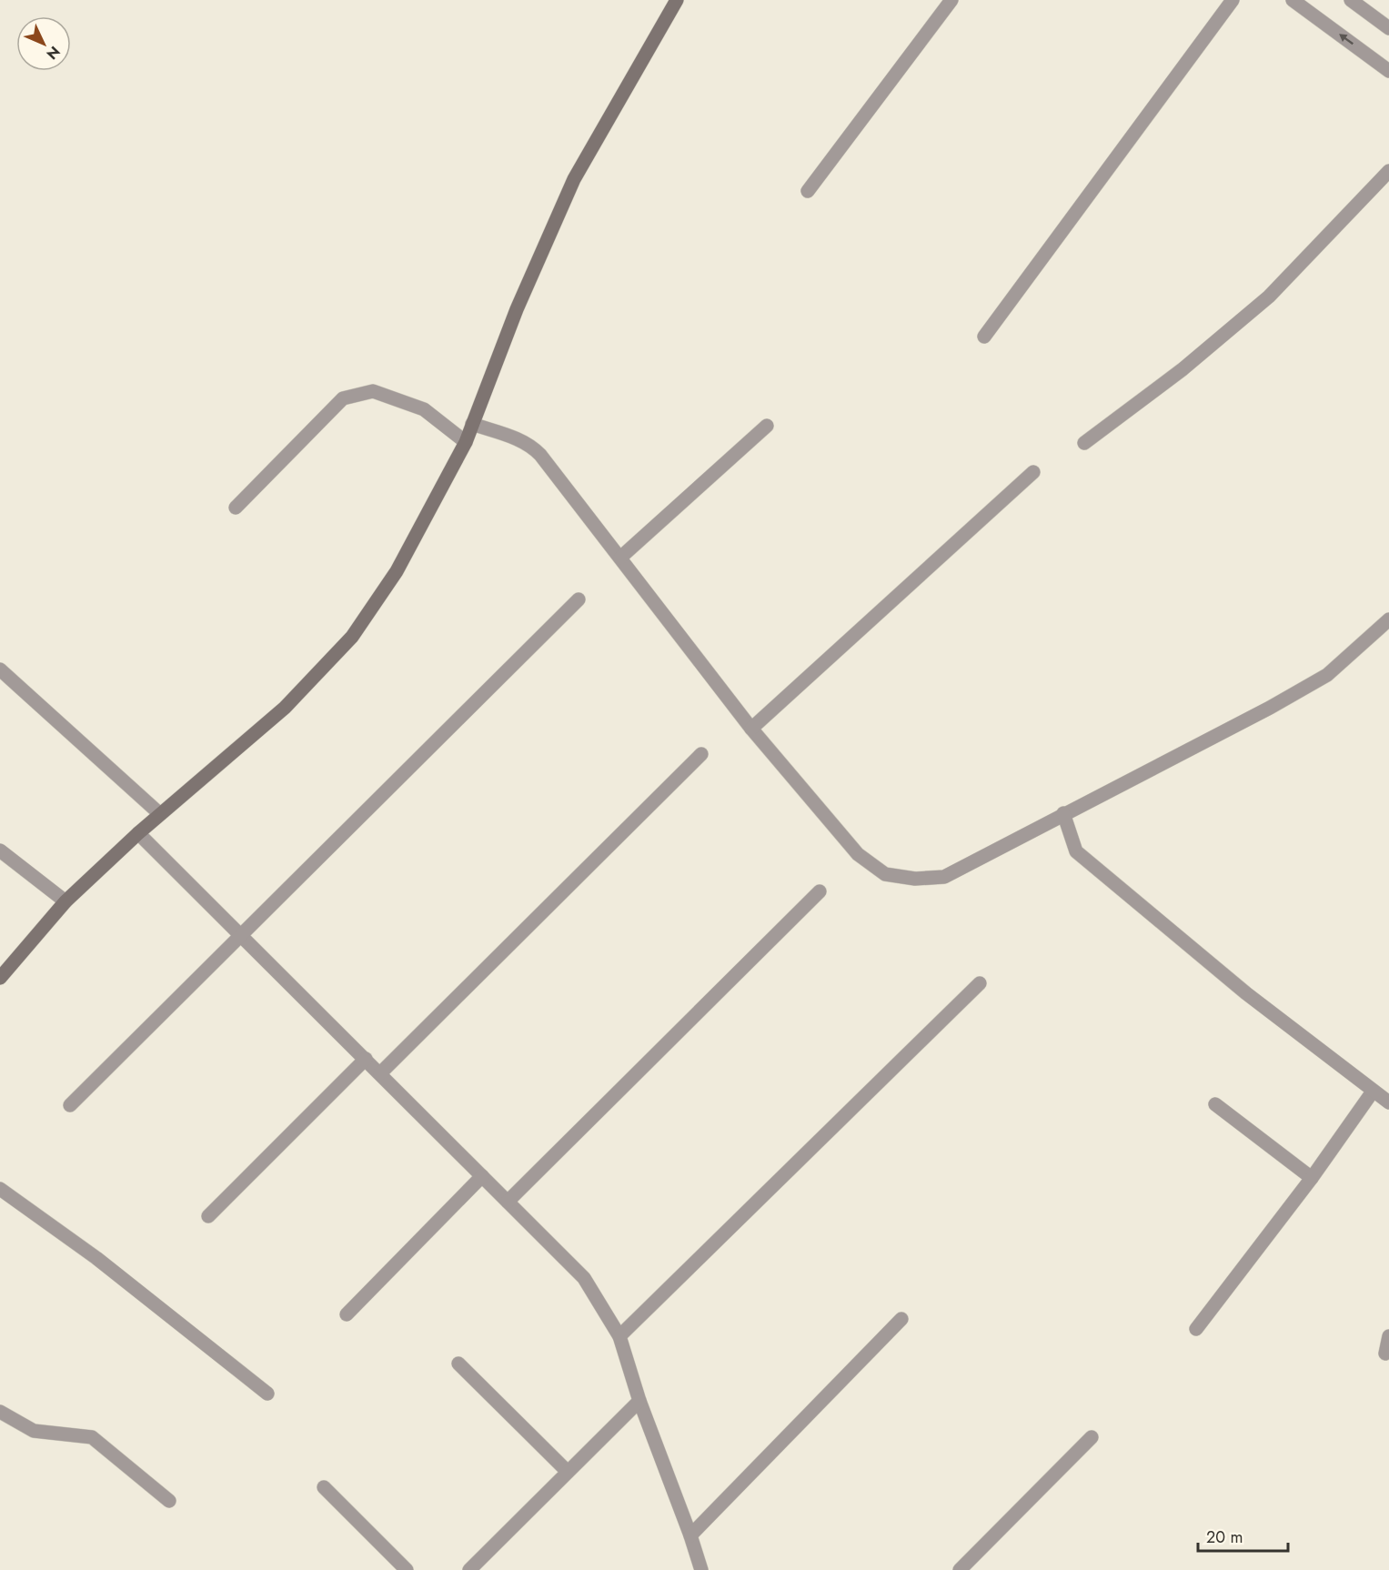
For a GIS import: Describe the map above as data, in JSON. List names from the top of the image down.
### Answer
{
  "scale_bar": "20 m",
  "north": "bottom right"
}
